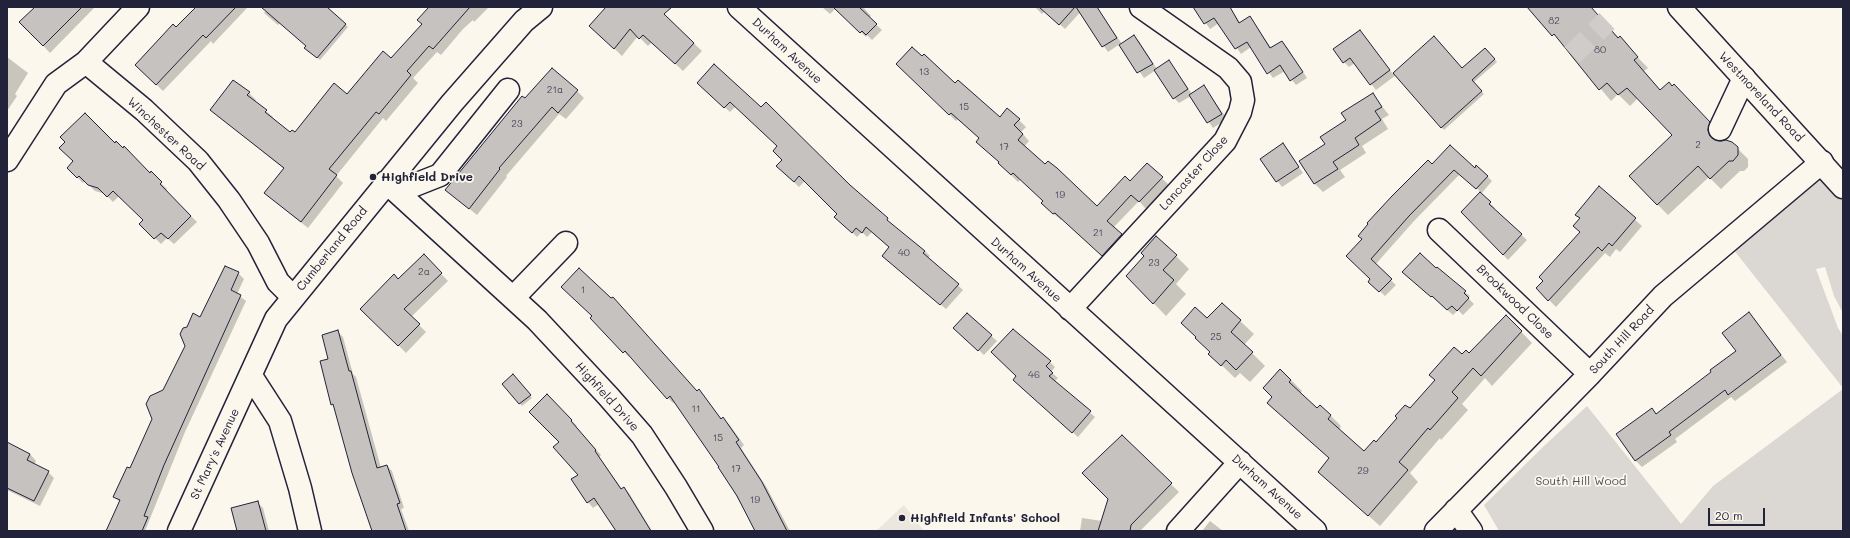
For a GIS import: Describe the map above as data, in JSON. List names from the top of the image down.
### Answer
{
  "streets": {
    "street": [
      "Durham Avenue",
      "Westmoreland Road",
      "Winchester Road",
      "Lancaster Close",
      "Cumberland Road",
      "Brookwood Close",
      "South Hill Road",
      "Highfield Drive",
      "St Mary's Avenue"
    ]
  },
  "crossings": [
    ["Durham Avenue", "Lancaster Close"],
    ["Westmoreland Road", "South Hill Road"],
    ["Winchester Road", "Cumberland Road"],
    ["Cumberland Road", "Highfield Drive"],
    ["Cumberland Road", "St Mary's Avenue"],
    ["Brookwood Close", "South Hill Road"]
  ],
  "parks": ["South Hill Wood"],
  "places": ["Highfield Drive", "Highfield Infants' School"],
  "house_numbers": [
    "82",
    "80",
    "13",
    "21a",
    "15",
    "23",
    "2",
    "17",
    "19",
    "21",
    "40",
    "23",
    "2a",
    "1",
    "25",
    "46",
    "11",
    "15",
    "17",
    "29",
    "19"
  ],
  "scale_bar": "20 m"
}
